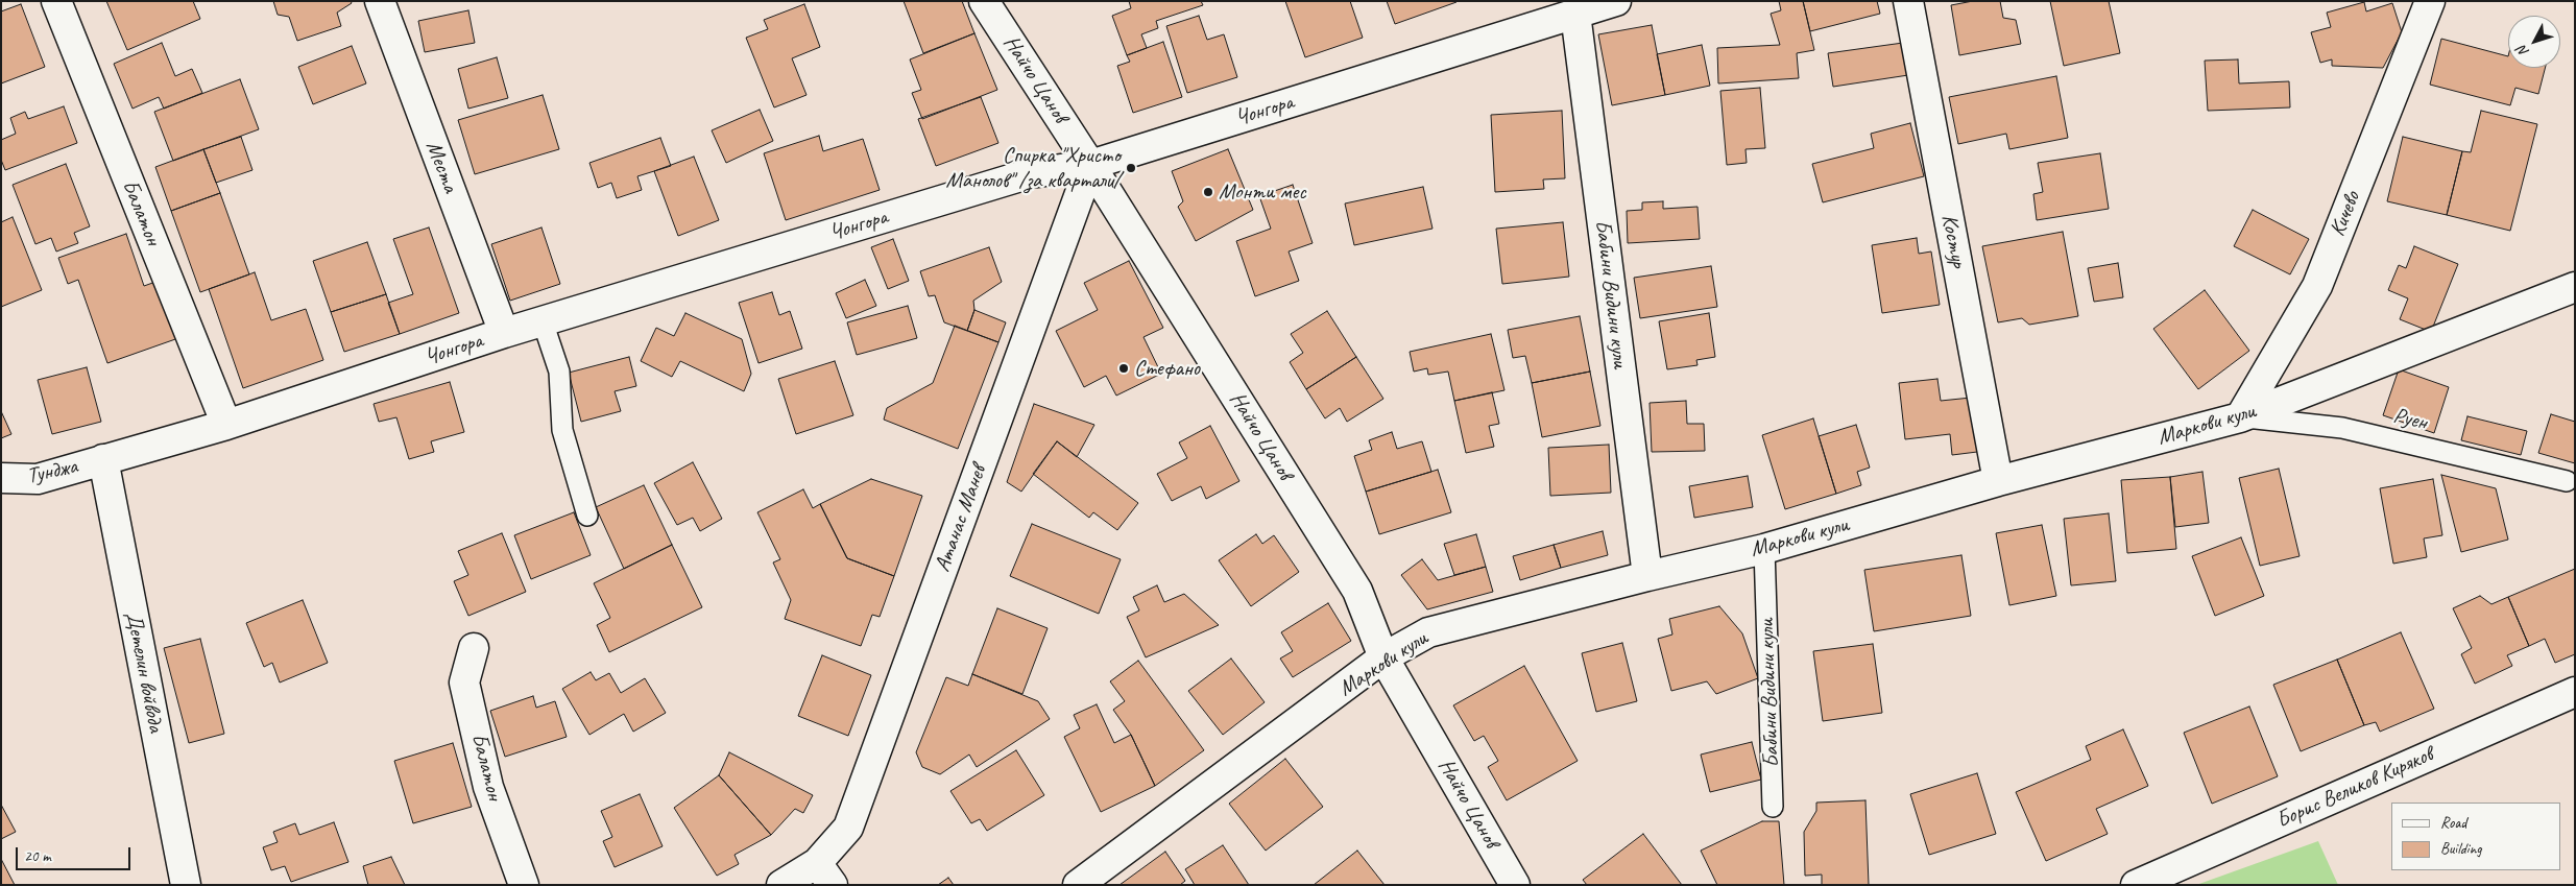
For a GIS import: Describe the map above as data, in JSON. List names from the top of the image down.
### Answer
{
  "streets": {
    "street": [
      "Найчо Цанов",
      "Чонгора",
      "Места",
      "Балатон",
      "Кичево",
      "Костур",
      "Бабини Видини кули",
      "Маркови кули",
      "Тунджа",
      "Атанас Манев",
      "Детелин войвода",
      "Борис Великов Киряков"
    ],
    "lane": ["Руен"]
  },
  "crossings": [
    ["Найчо Цанов", "Чонгора"],
    ["Найчо Цанов", "Маркови кули"],
    ["Найчо Цанов", "Атанас Манев"],
    ["Чонгора", "Места"],
    ["Чонгора", "Балатон"],
    ["Чонгора", "Бабини Видини кули"],
    ["Чонгора", "Тунджа"],
    ["Чонгора", "Атанас Манев"],
    ["Чонгора", "Детелин войвода"],
    ["Кичево", "Руен"],
    ["Кичево", "Маркови кули"],
    ["Костур", "Маркови кули"],
    ["Бабини Видини кули", "Маркови кули"],
    ["Руен", "Маркови кули"],
    ["Тунджа", "Детелин войвода"]
  ],
  "places": ["Спирка \"Христо Манолов\" /за квартали/", "Монти мес", "Стефано"],
  "legend": ["Road", "Building"],
  "scale_bar": "20 m",
  "north": "bottom left"
}
